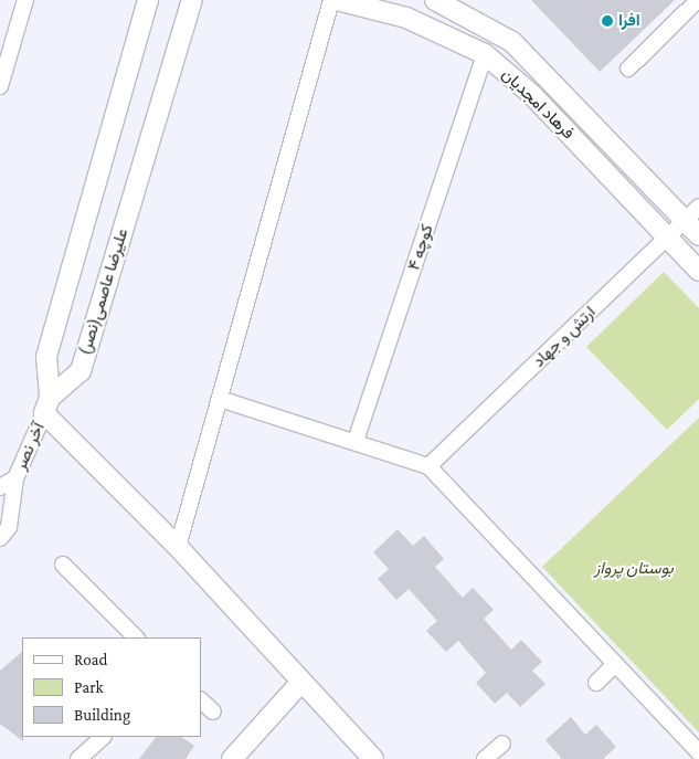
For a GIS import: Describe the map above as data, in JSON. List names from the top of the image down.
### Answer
{
  "streets": {
    "street": [
      "فرهاد امجدیان",
      "کوچه ۴",
      "علیرضا عاصمی(نصر)",
      "ارتش و جهاد",
      "آخر نصر"
    ]
  },
  "crossings": [
    ["فرهاد امجدیان", "کوچه ۴"],
    ["فرهاد امجدیان", "ارتش و جهاد"],
    ["علیرضا عاصمی(نصر)", "آخر نصر"]
  ],
  "parks": ["بوستان پرواز"],
  "places": ["افرا"],
  "legend": ["Road", "Park", "Building"]
}
